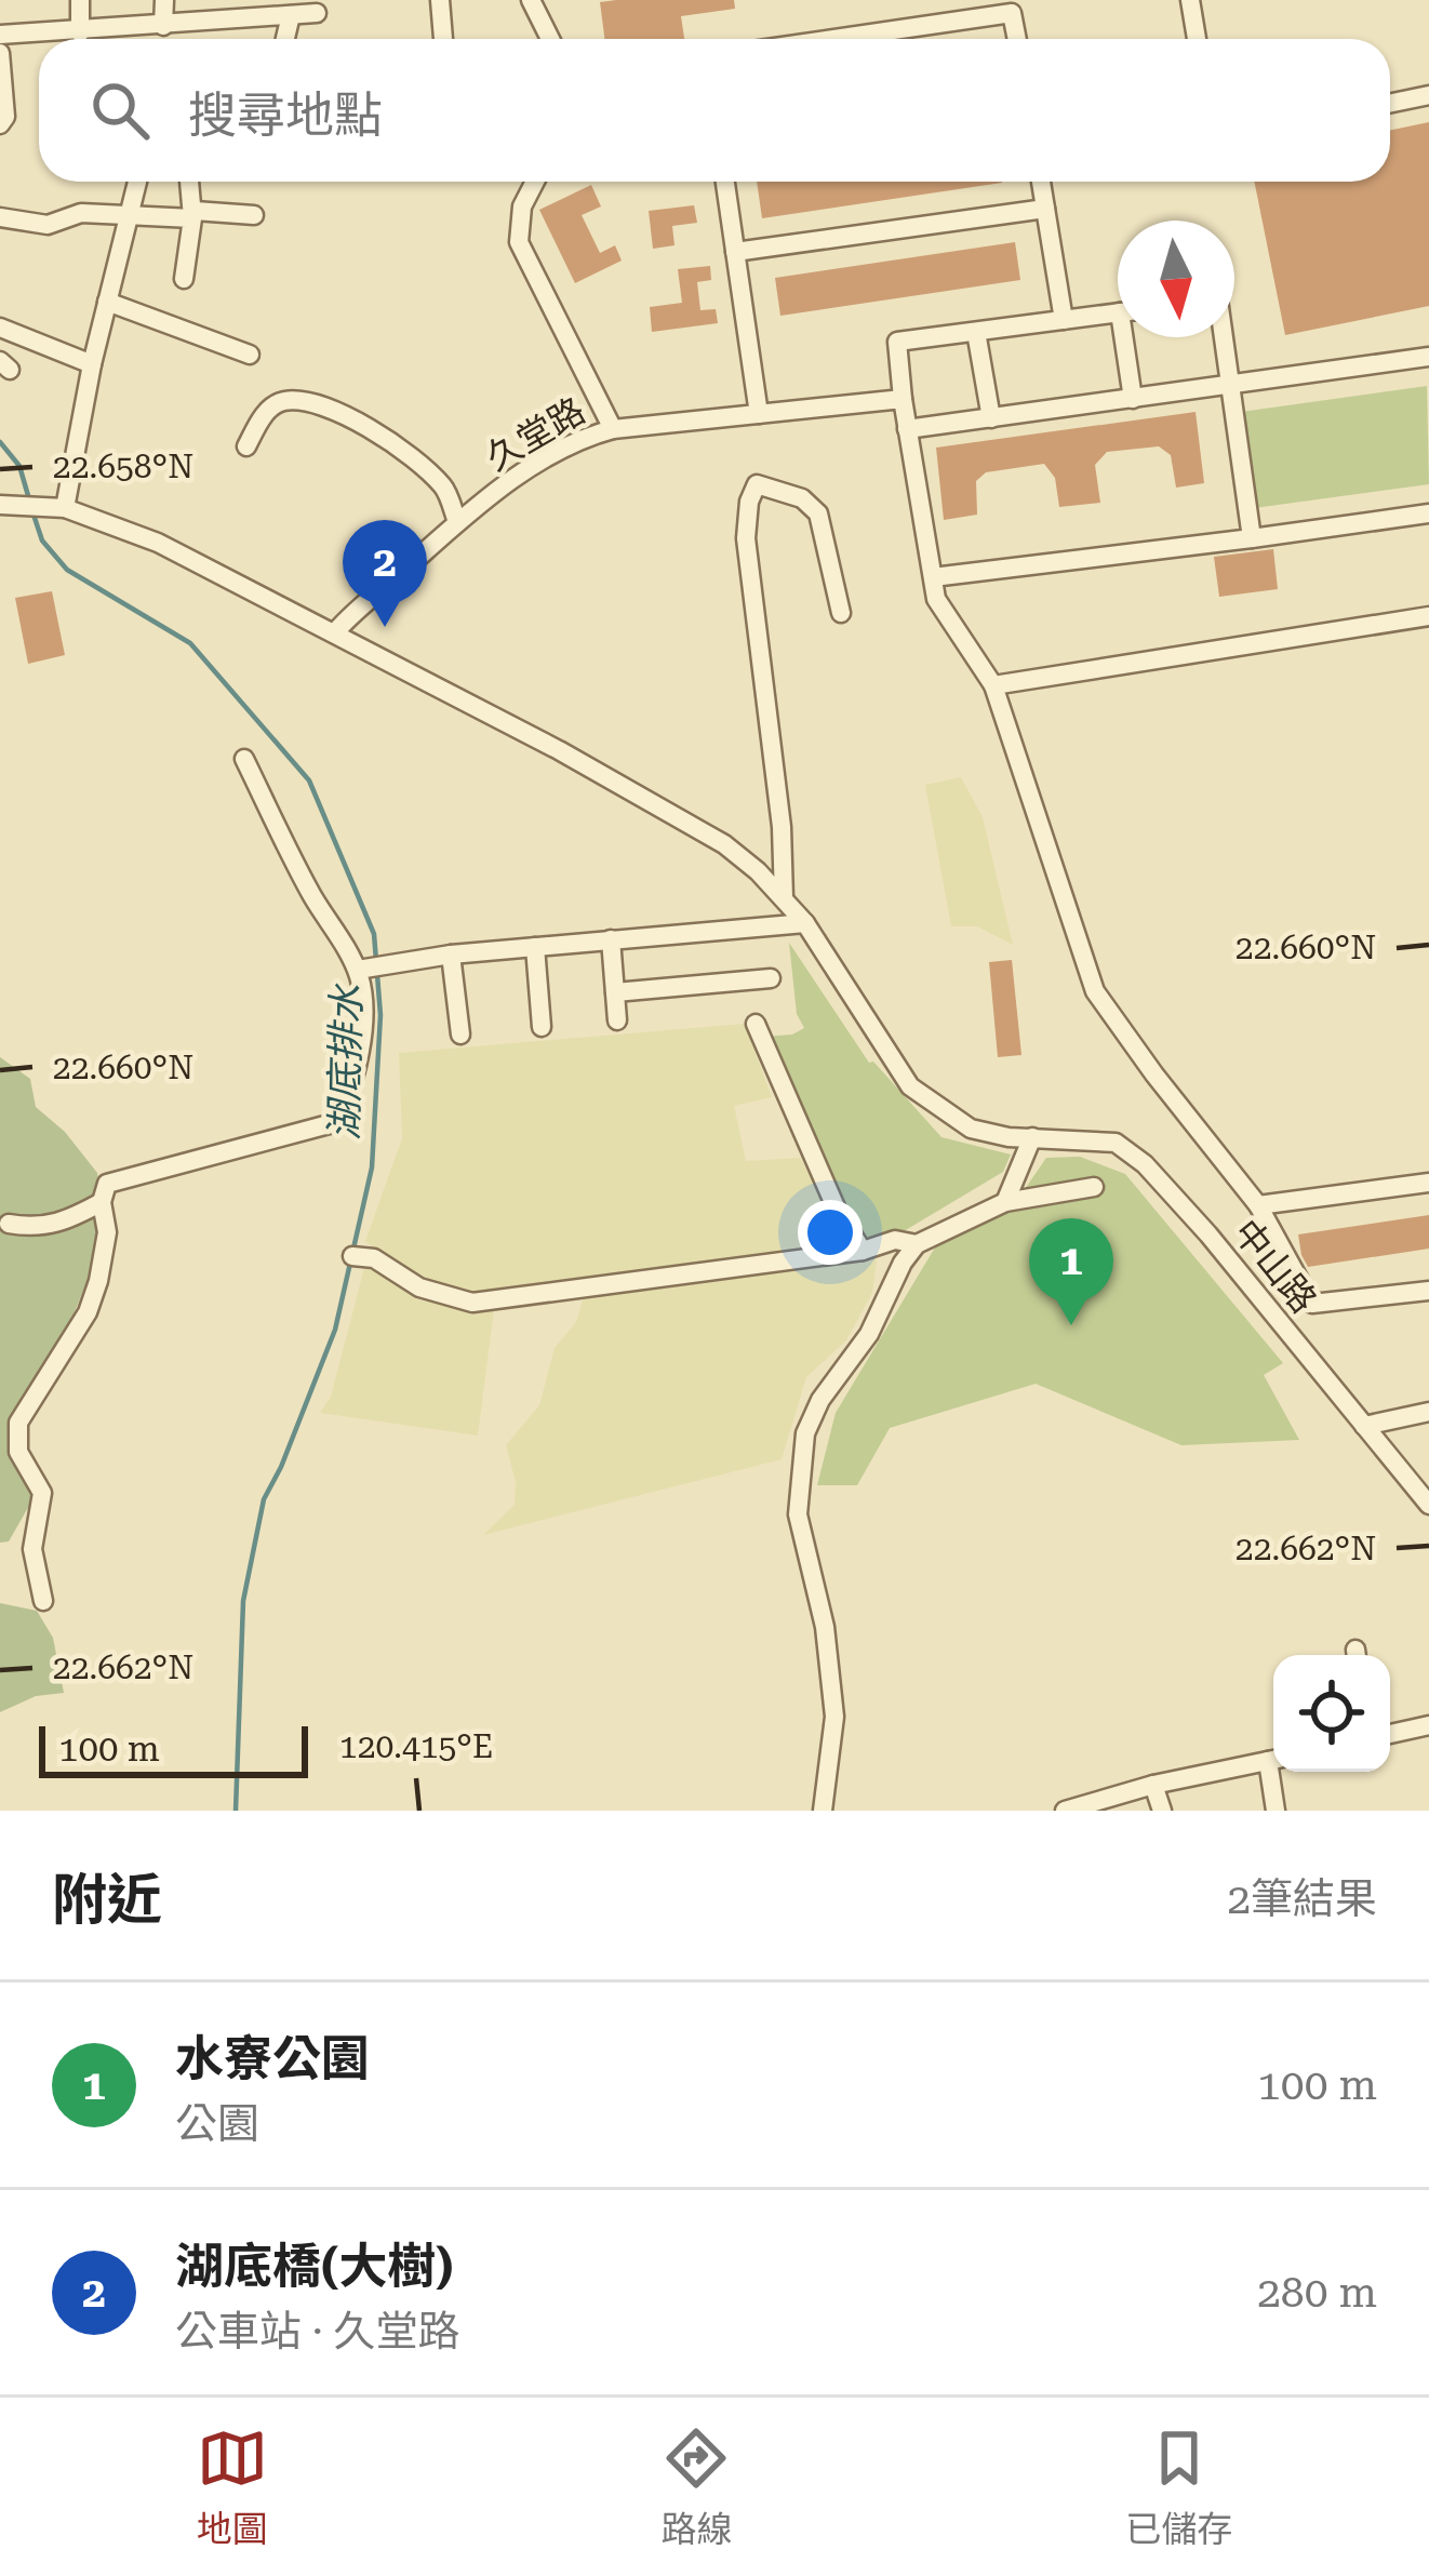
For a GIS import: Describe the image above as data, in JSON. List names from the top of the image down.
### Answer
{
  "streets": {
    "street": ["久堂路", "中山路"]
  },
  "water": ["湖底排水"],
  "scale_bar": "100 m",
  "north": "bottom",
  "page": {
    "search": "搜尋地點",
    "pins": ["2", "1"],
    "scale": "100 m",
    "heading": ["附近", "2筆結果"],
    "list": [
      {
        "mark": "1",
        "name": "水寮公園",
        "note": "公園",
        "value": "100 m"
      },
      {
        "mark": "2",
        "name": "湖底橋(大樹)",
        "note": "公車站 · 久堂路",
        "value": "280 m"
      }
    ],
    "nav": ["地圖", "路線", "已儲存"]
  },
  "coordinates": [
    "22.658°N",
    "22.660°N",
    "22.662°N",
    "120.415°E"
  ]
}
